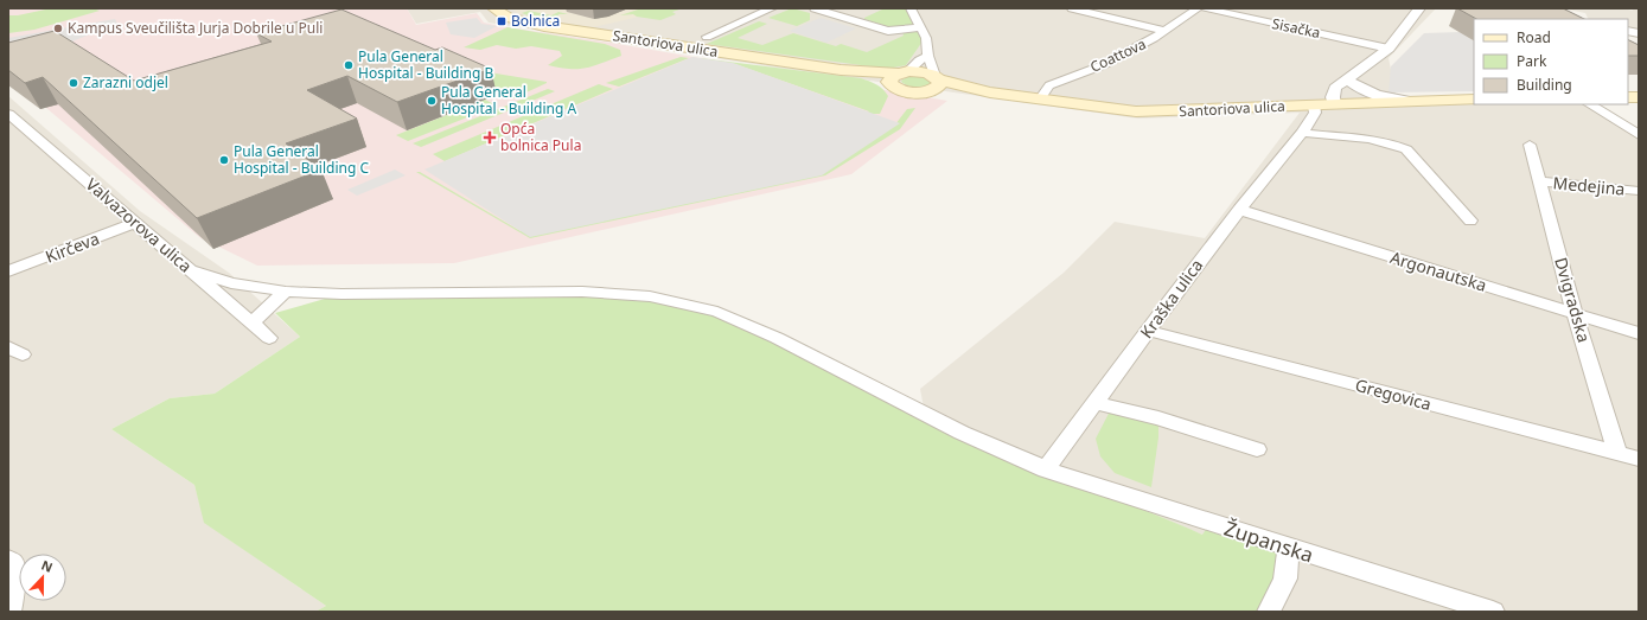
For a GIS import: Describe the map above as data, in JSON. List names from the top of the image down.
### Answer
{
  "streets": {
    "main road": ["Santoriova ulica"],
    "street": [
      "Sisačka",
      "Coattova",
      "Medejina",
      "Valvazorova ulica",
      "Kirčeva",
      "Argonautska",
      "Kraška ulica",
      "Dvigradska",
      "Gregovica",
      "Županska"
    ]
  },
  "crossings": [
    ["Santoriova ulica", "Coattova"],
    ["Santoriova ulica", "Kraška ulica"],
    ["Medejina", "Dvigradska"],
    ["Valvazorova ulica", "Kirčeva"],
    ["Valvazorova ulica", "Županska"],
    ["Argonautska", "Kraška ulica"],
    ["Argonautska", "Dvigradska"],
    ["Kraška ulica", "Gregovica"],
    ["Kraška ulica", "Županska"],
    ["Dvigradska", "Gregovica"]
  ],
  "places": {
    "transit": ["Bolnica"],
    "other": [
      "Kampus Sveučilišta Jurja Dobrile u Puli",
      "Pula General Hospital - Building B",
      "Zarazni odjel",
      "Pula General Hospital - Building A",
      "Pula General Hospital - Building C"
    ],
    "health": ["Opća bolnica Pula"]
  },
  "legend": ["Road", "Park", "Building"],
  "north": "top"
}
